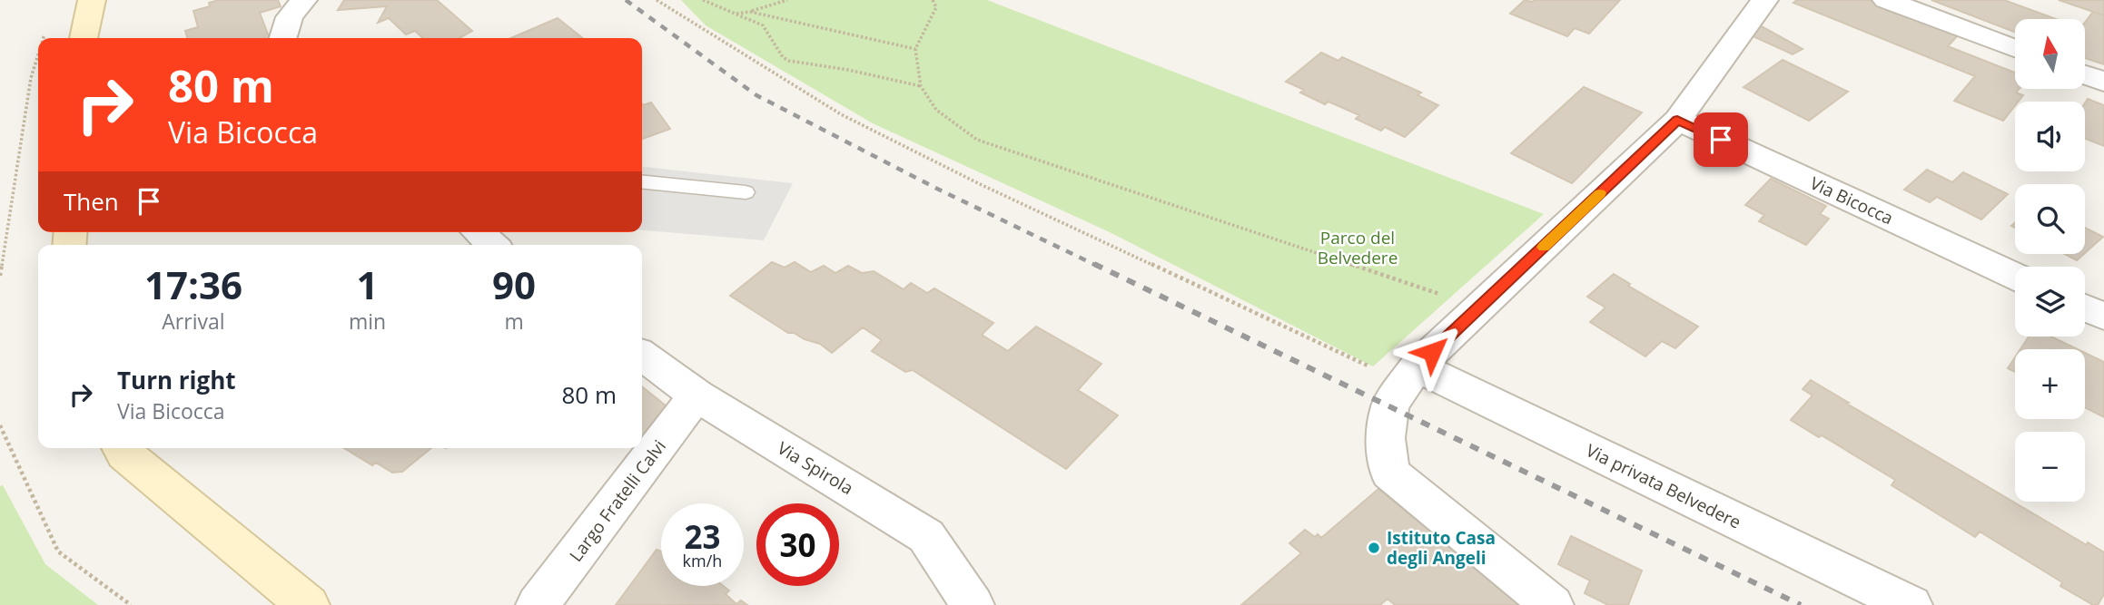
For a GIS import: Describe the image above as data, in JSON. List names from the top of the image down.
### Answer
{
  "streets": {
    "street": [
      "Via Bicocca",
      "Via Spirola",
      "Via privata Belvedere",
      "Largo Fratelli Calvi"
    ]
  },
  "crossings": [
    ["Via Spirola", "Largo Fratelli Calvi"]
  ],
  "parks": ["Parco del Belvedere"],
  "places": ["Istituto Casa degli Angeli"],
  "north": "top",
  "page": {
    "map_buttons": ["+", "−"],
    "turn": ["80 m", "Via Bicocca"],
    "then": "Then",
    "eta": [
      "17:36",
      "Arrival",
      "1",
      "min",
      "90",
      "m"
    ],
    "list": [
      {
        "name": "Turn right",
        "note": "Via Bicocca",
        "value": "80 m"
      }
    ],
    "speed": "23 km/h",
    "limit": "30"
  }
}
